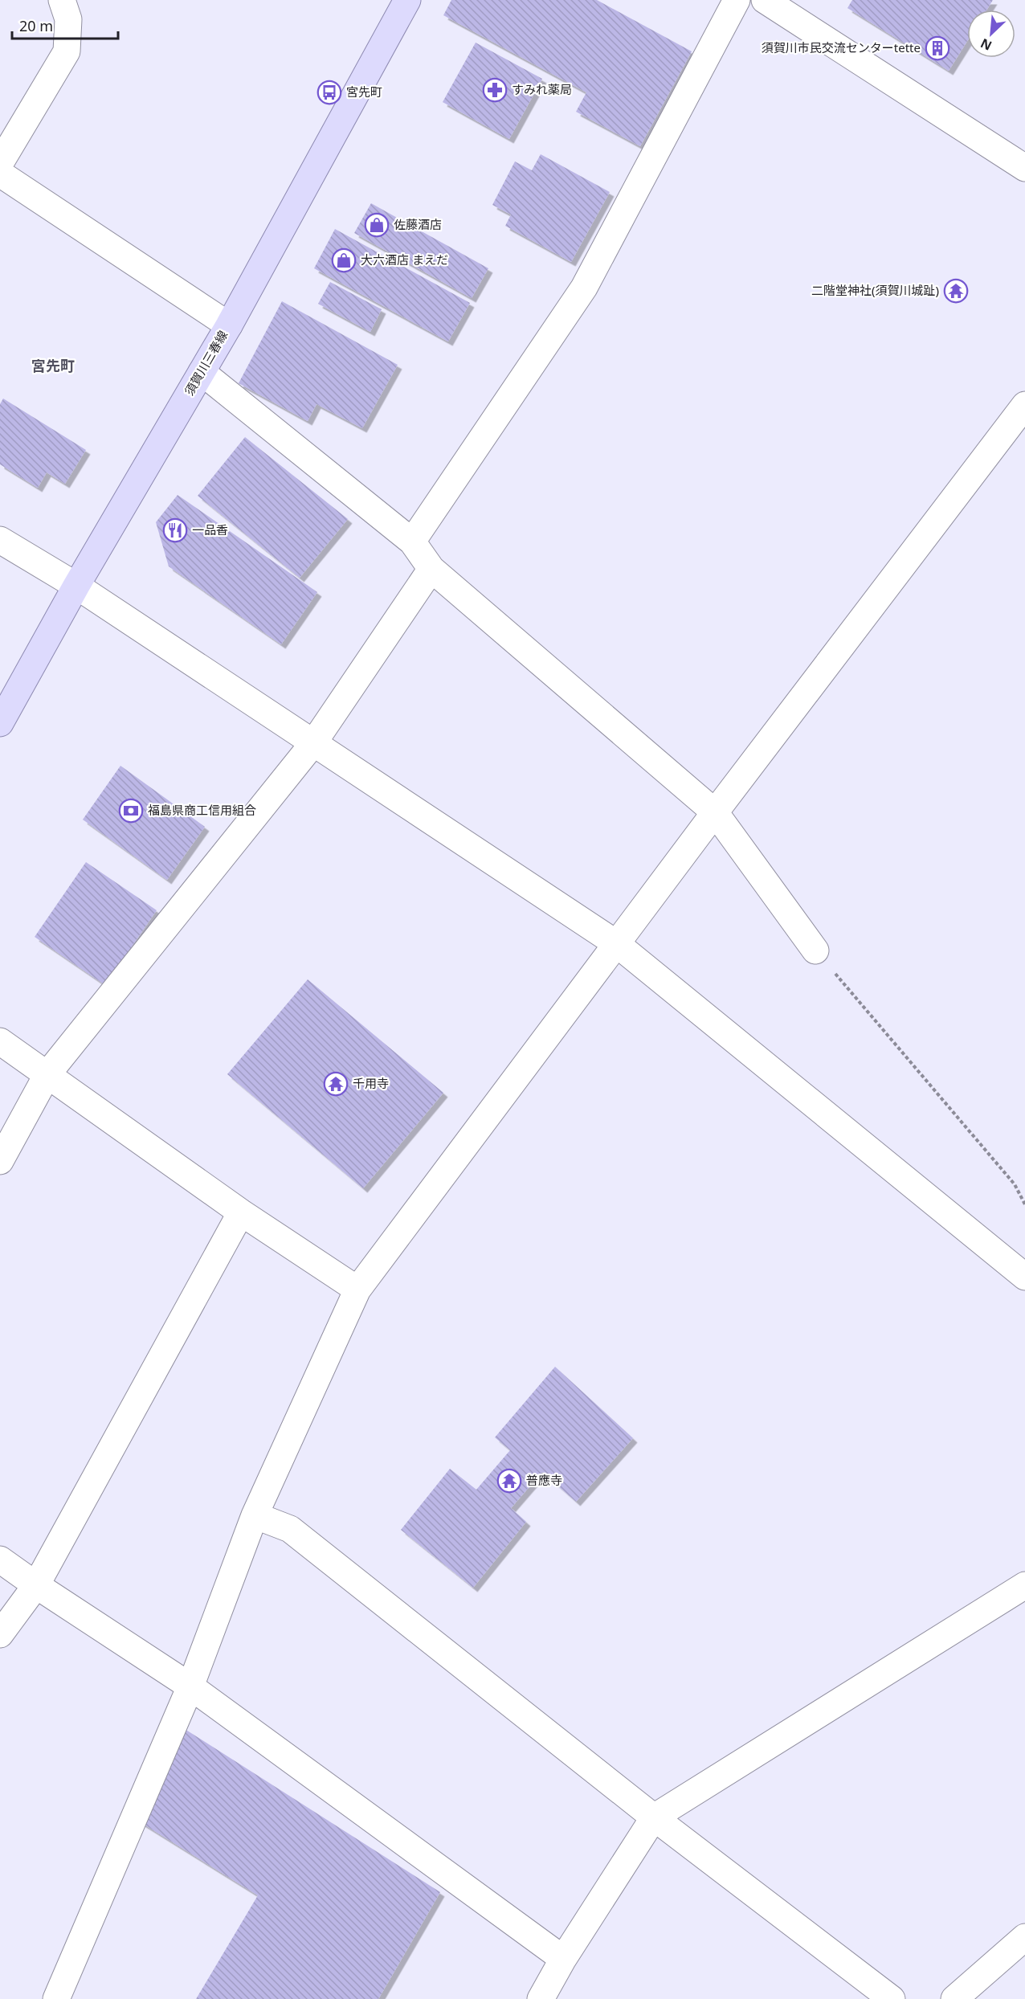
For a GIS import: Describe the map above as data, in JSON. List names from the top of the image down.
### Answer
{
  "streets": {
    "main road": ["須賀川三春線"]
  },
  "districts": ["宮先町"],
  "places": {
    "building": ["須賀川市民交流センターtette"],
    "pharmacy": ["すみれ薬局"],
    "bus stop": ["宮先町"],
    "shop": ["佐藤酒店", "大六酒店 まえだ"],
    "temple": ["二階堂神社(須賀川城趾)", "千用寺", "普應寺"],
    "restaurant": ["一品香"],
    "bank": ["福島県商工信用組合"]
  },
  "scale_bar": "20 m",
  "north": "bottom left"
}
